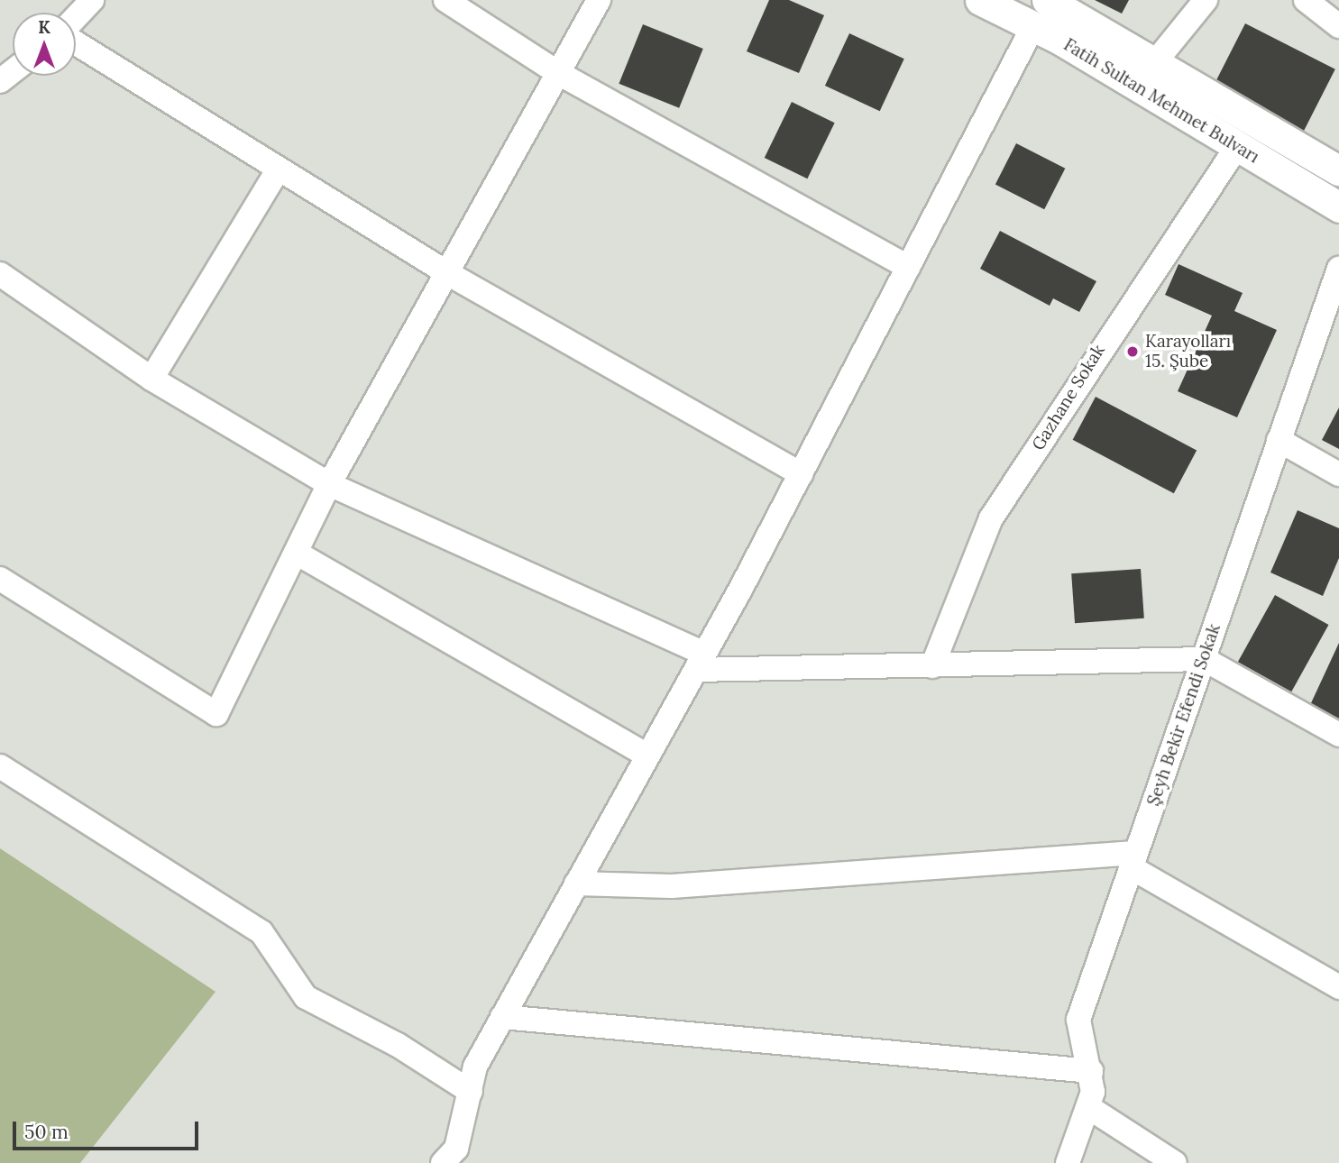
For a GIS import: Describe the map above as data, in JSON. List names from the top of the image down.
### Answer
{
  "streets": {
    "main road": ["Fatih Sultan Mehmet Bulvarı"],
    "street": ["Gazhane Sokak", "Şeyh Bekir Efendi Sokak"]
  },
  "crossings": [
    ["Fatih Sultan Mehmet Bulvarı", "Gazhane Sokak"]
  ],
  "places": ["Karayolları 15. Şube"],
  "scale_bar": "50 m",
  "north": "top"
}
